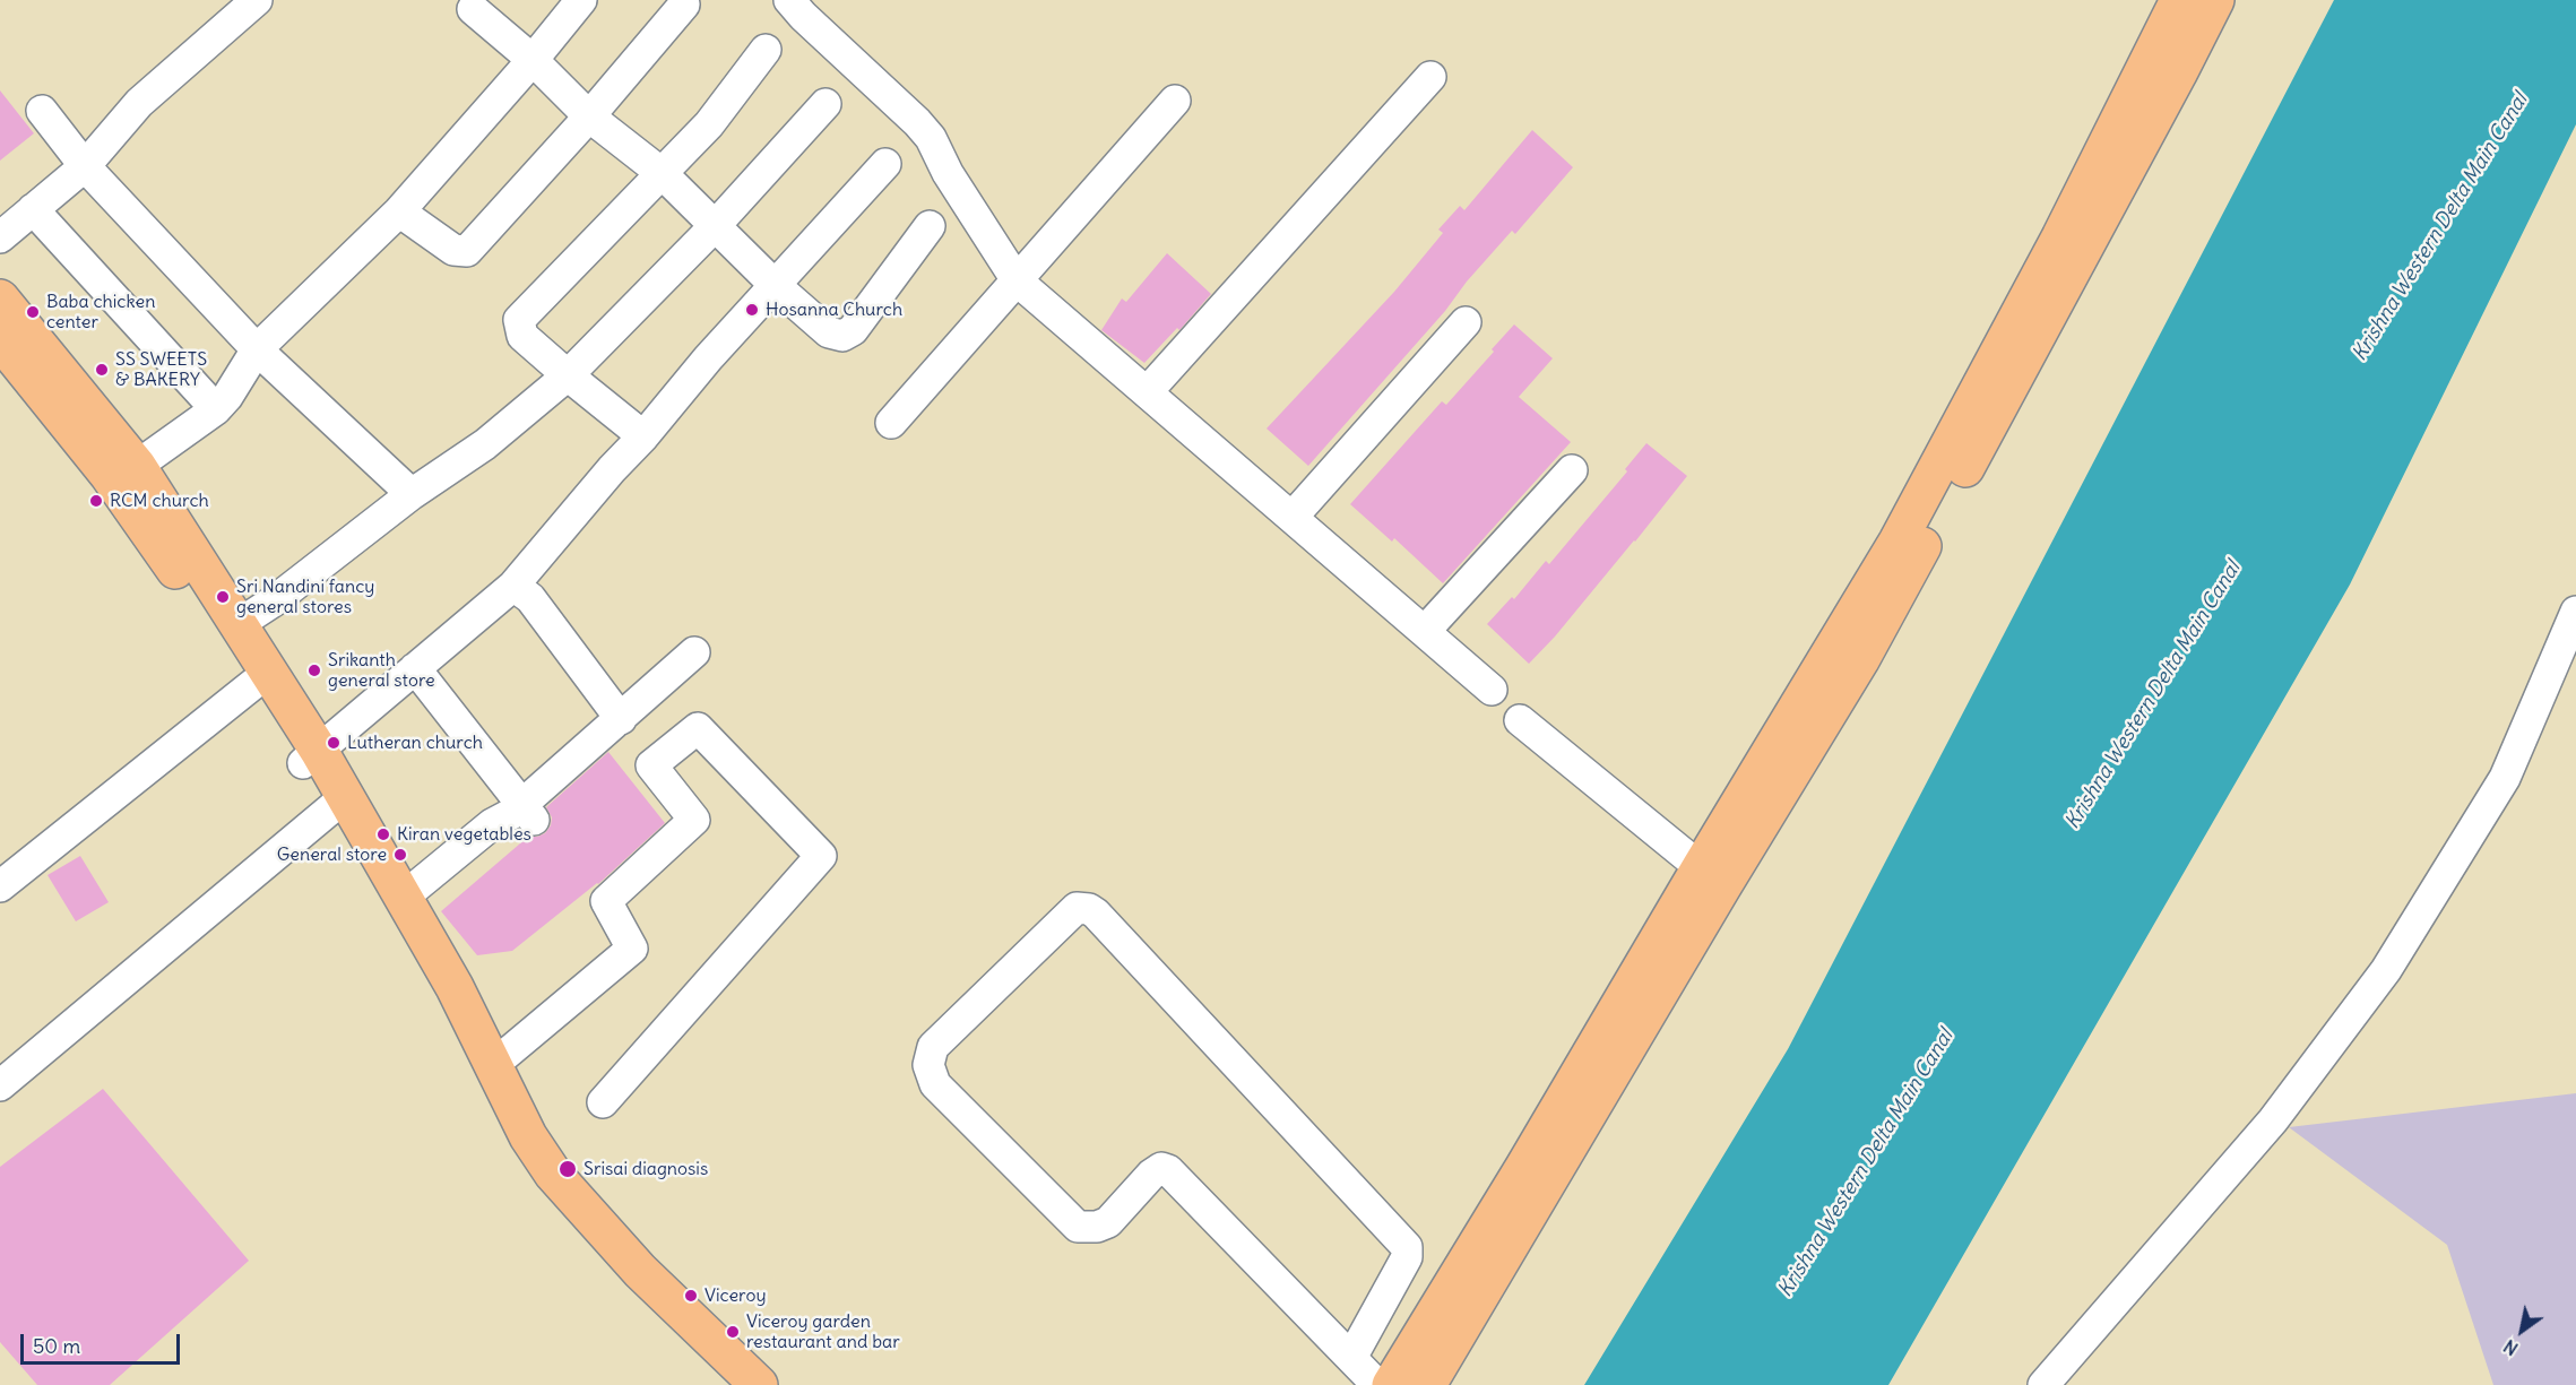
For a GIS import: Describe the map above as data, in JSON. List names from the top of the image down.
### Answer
{
  "water": ["Krishna Western Delta Main Canal"],
  "places": [
    "Hosanna Church",
    "Baba chicken center",
    "SS SWEETS & BAKERY",
    "RCM church",
    "Sri Nandini fancy general stores",
    "Srikanth general store",
    "Lutheran church",
    "Kiran vegetables",
    "General store",
    "Srisai diagnosis",
    "Viceroy",
    "Viceroy garden restaurant and bar"
  ],
  "scale_bar": "50 m",
  "north": "bottom left"
}
